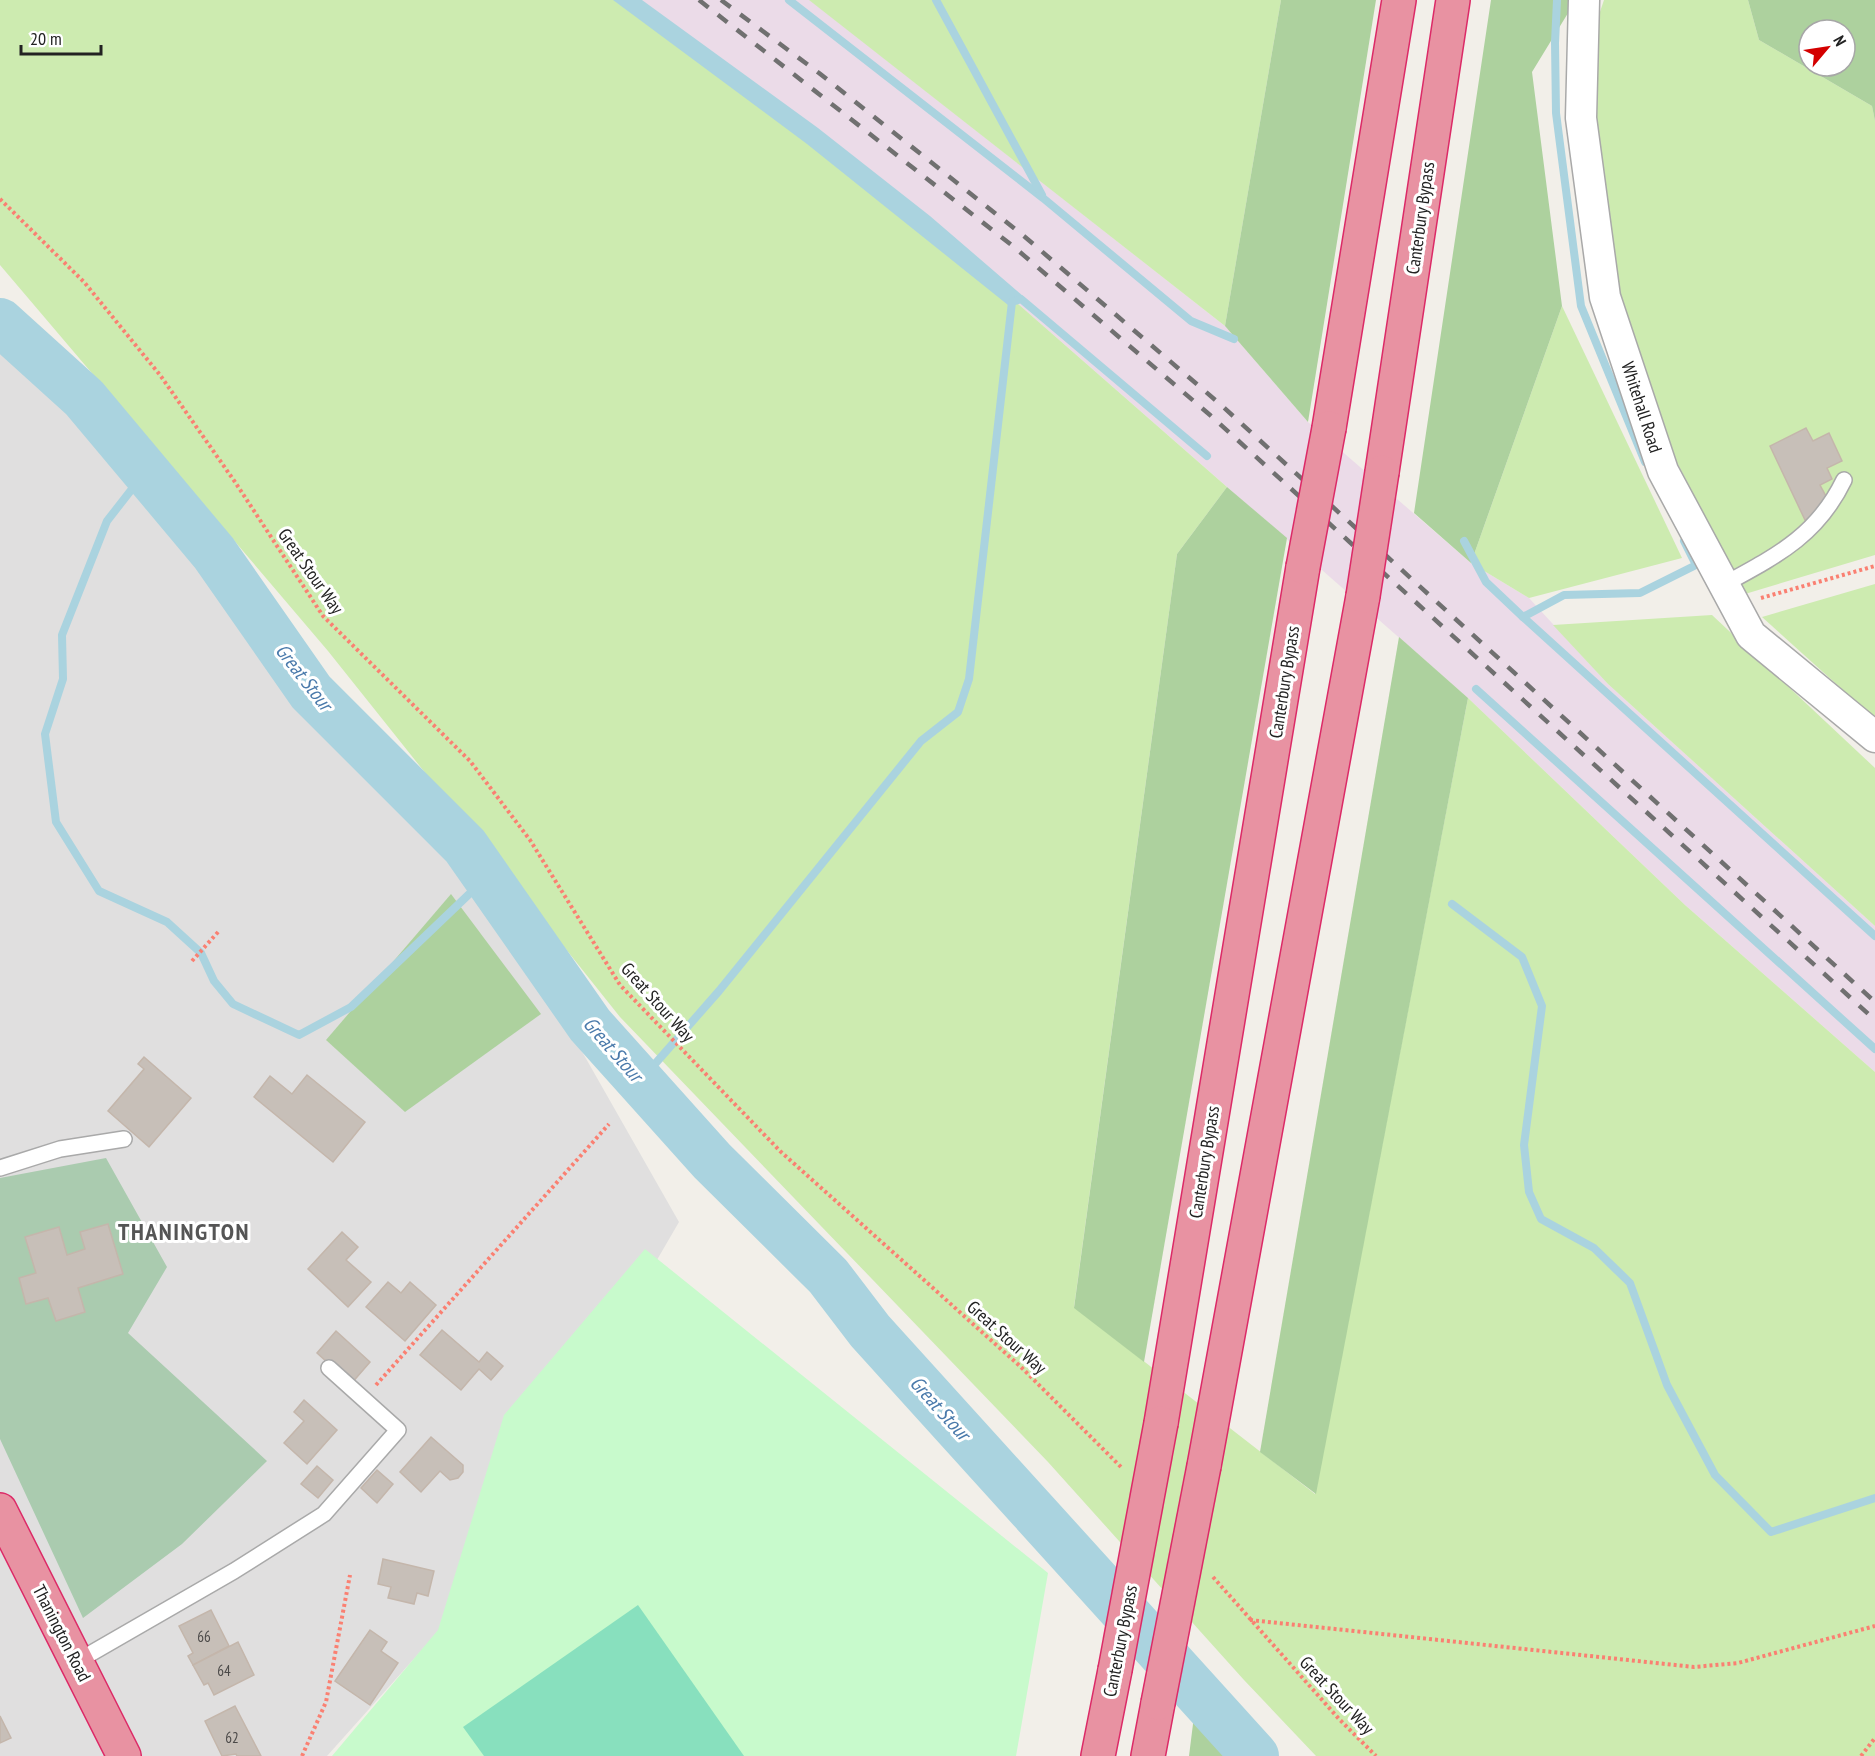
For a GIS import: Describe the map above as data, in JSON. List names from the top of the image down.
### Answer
{
  "streets": {
    "highway": ["Canterbury Bypass", "Thanington Road"],
    "street": ["Whitehall Road"],
    "path": ["Great Stour Way"]
  },
  "districts": ["THANINGTON"],
  "water": ["Great Stour"],
  "house_numbers": ["66", "64", "62"],
  "scale_bar": "20 m",
  "north": "top right"
}
